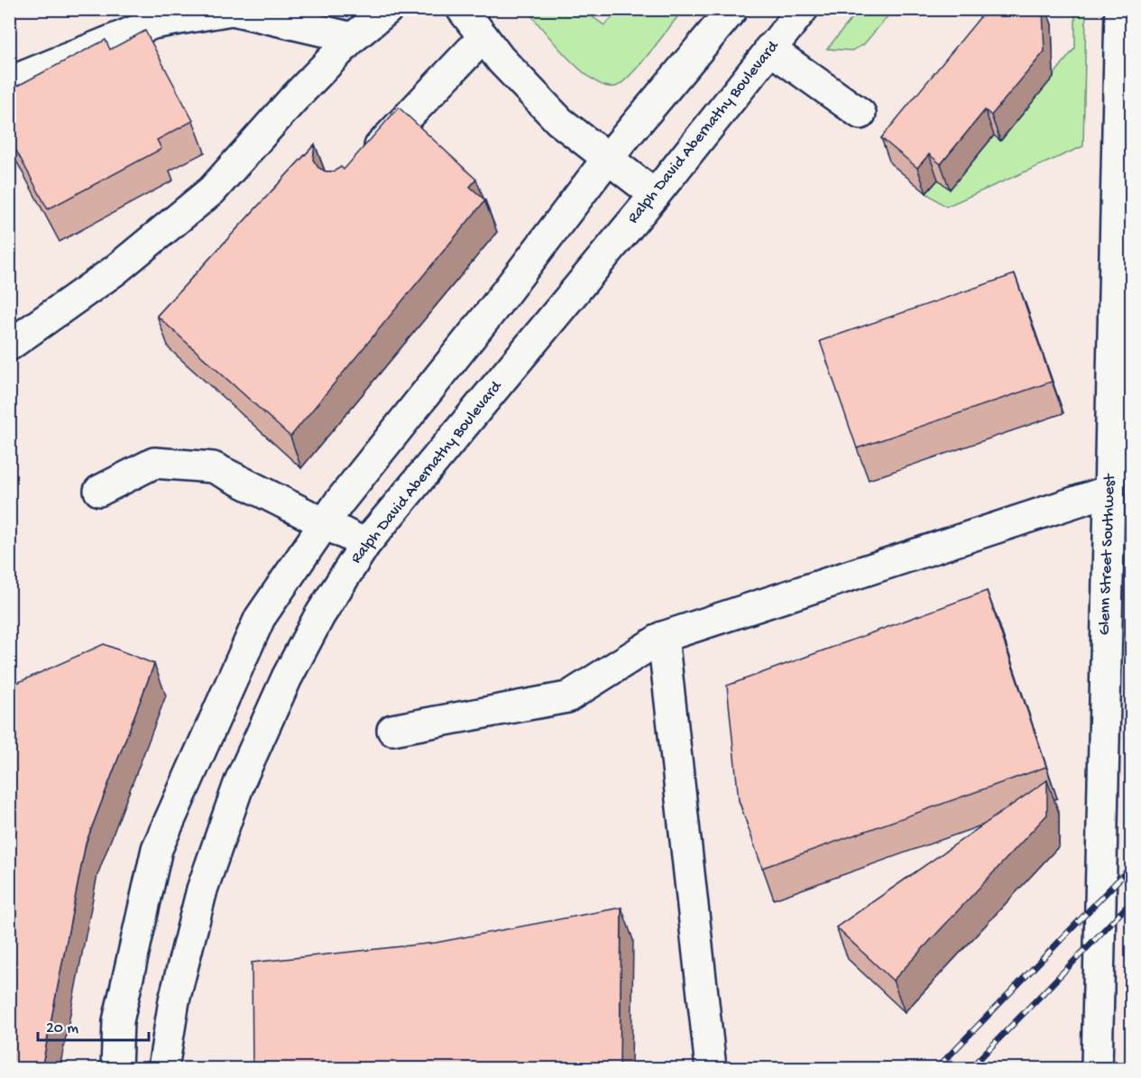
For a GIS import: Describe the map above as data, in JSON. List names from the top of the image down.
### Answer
{
  "streets": {
    "main road": ["Ralph David Abernathy Boulevard", "Glenn Street Southwest"]
  },
  "scale_bar": "20 m"
}
